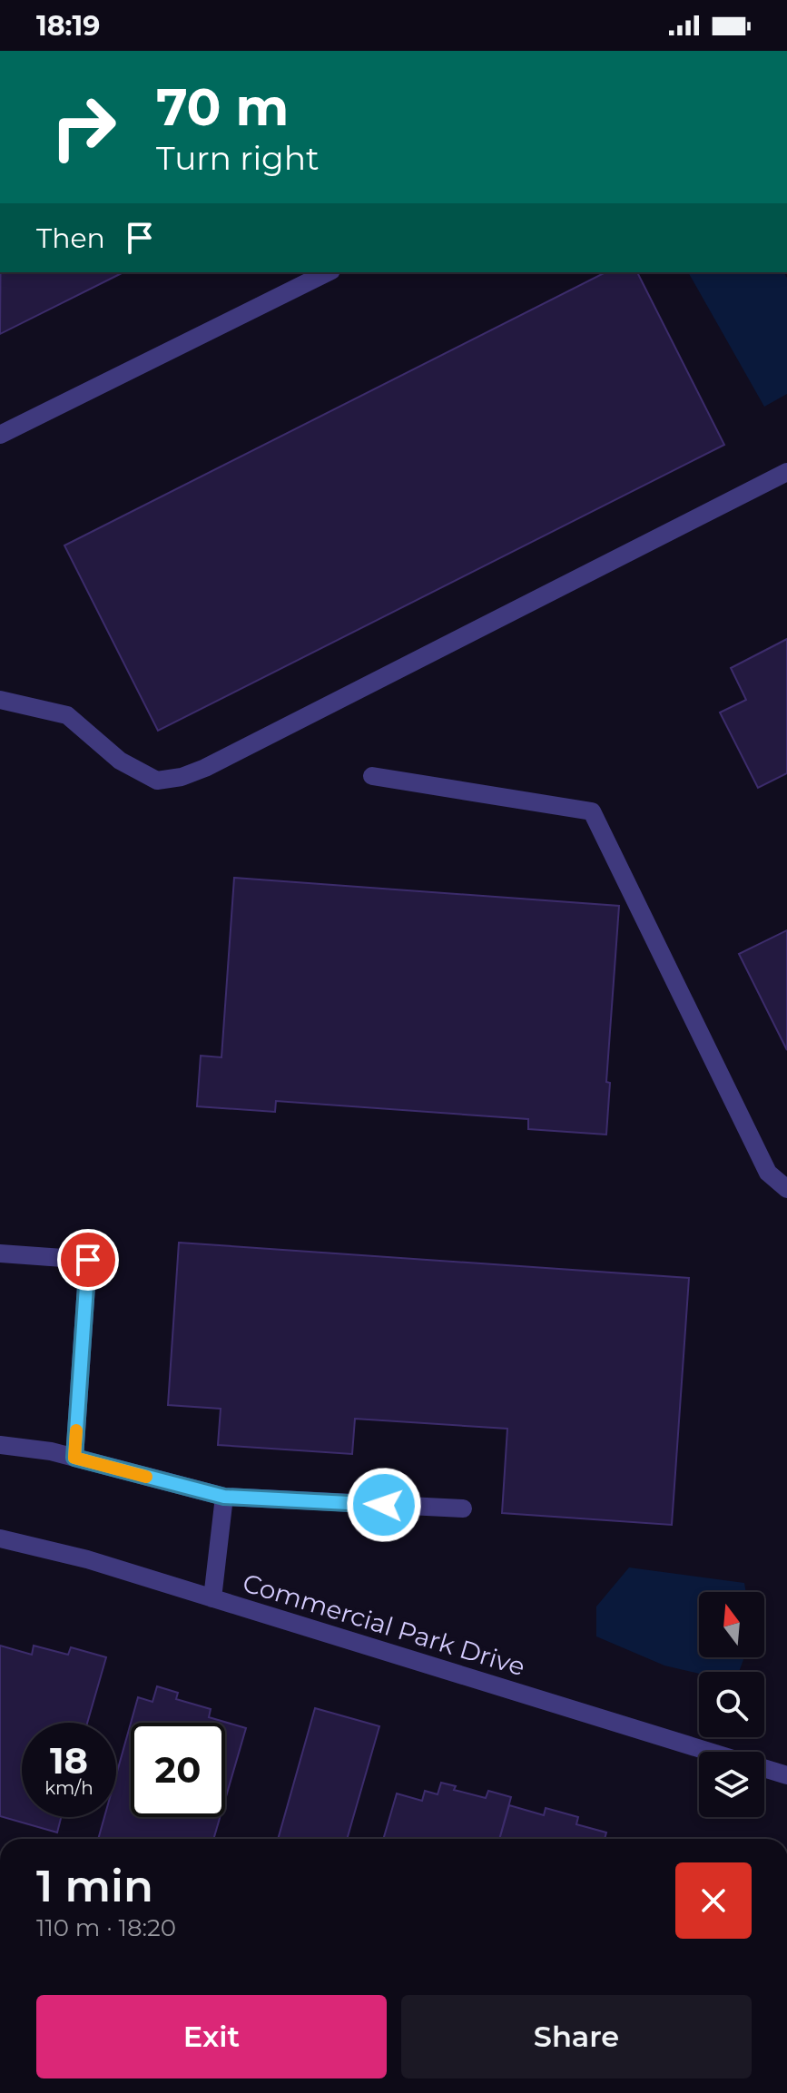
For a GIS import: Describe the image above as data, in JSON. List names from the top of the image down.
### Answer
{
  "streets": {
    "street": ["Commercial Park Drive"]
  },
  "north": "top",
  "page": {
    "status": "18:19",
    "turn": ["70 m", "Turn right"],
    "then": "Then",
    "speed": "18 km/h",
    "limit": "20",
    "heading": ["1 min", "110 m · 18:20"],
    "buttons": ["Exit", "Share"]
  }
}
